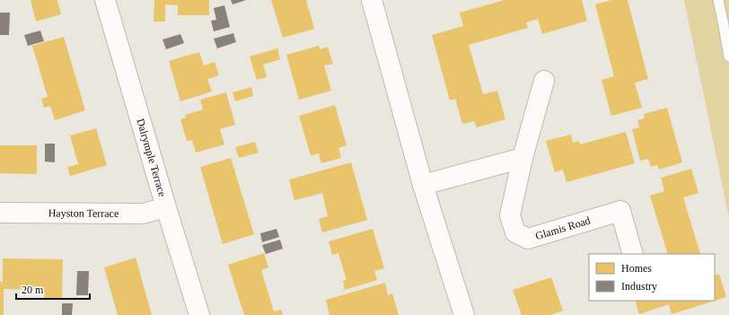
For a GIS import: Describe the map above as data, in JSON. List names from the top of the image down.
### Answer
{
  "streets": {
    "street": ["Dalrymple Terrace", "Hayston Terrace", "Glamis Road"]
  },
  "crossings": [
    ["Dalrymple Terrace", "Hayston Terrace"]
  ],
  "legend": ["Homes", "Industry"],
  "scale_bar": "20 m"
}
